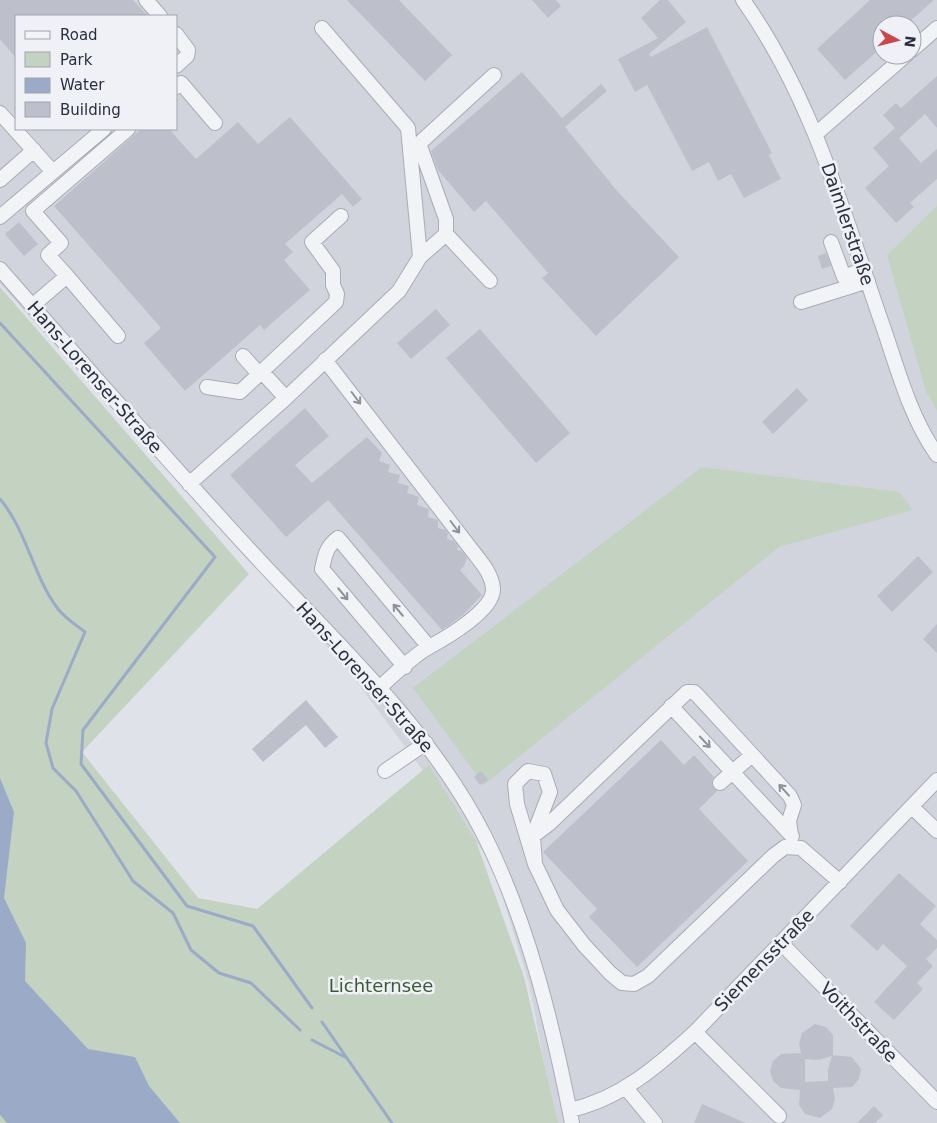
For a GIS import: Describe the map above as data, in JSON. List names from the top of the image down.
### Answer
{
  "streets": {
    "street": [
      "Daimlerstraße",
      "Hans-Lorenser-Straße",
      "Siemensstraße",
      "Voithstraße"
    ]
  },
  "crossings": [
    ["Hans-Lorenser-Straße", "Siemensstraße"],
    ["Siemensstraße", "Voithstraße"]
  ],
  "parks": ["Lichternsee"],
  "legend": [
    "Road",
    "Park",
    "Water",
    "Building"
  ],
  "north": "right"
}
